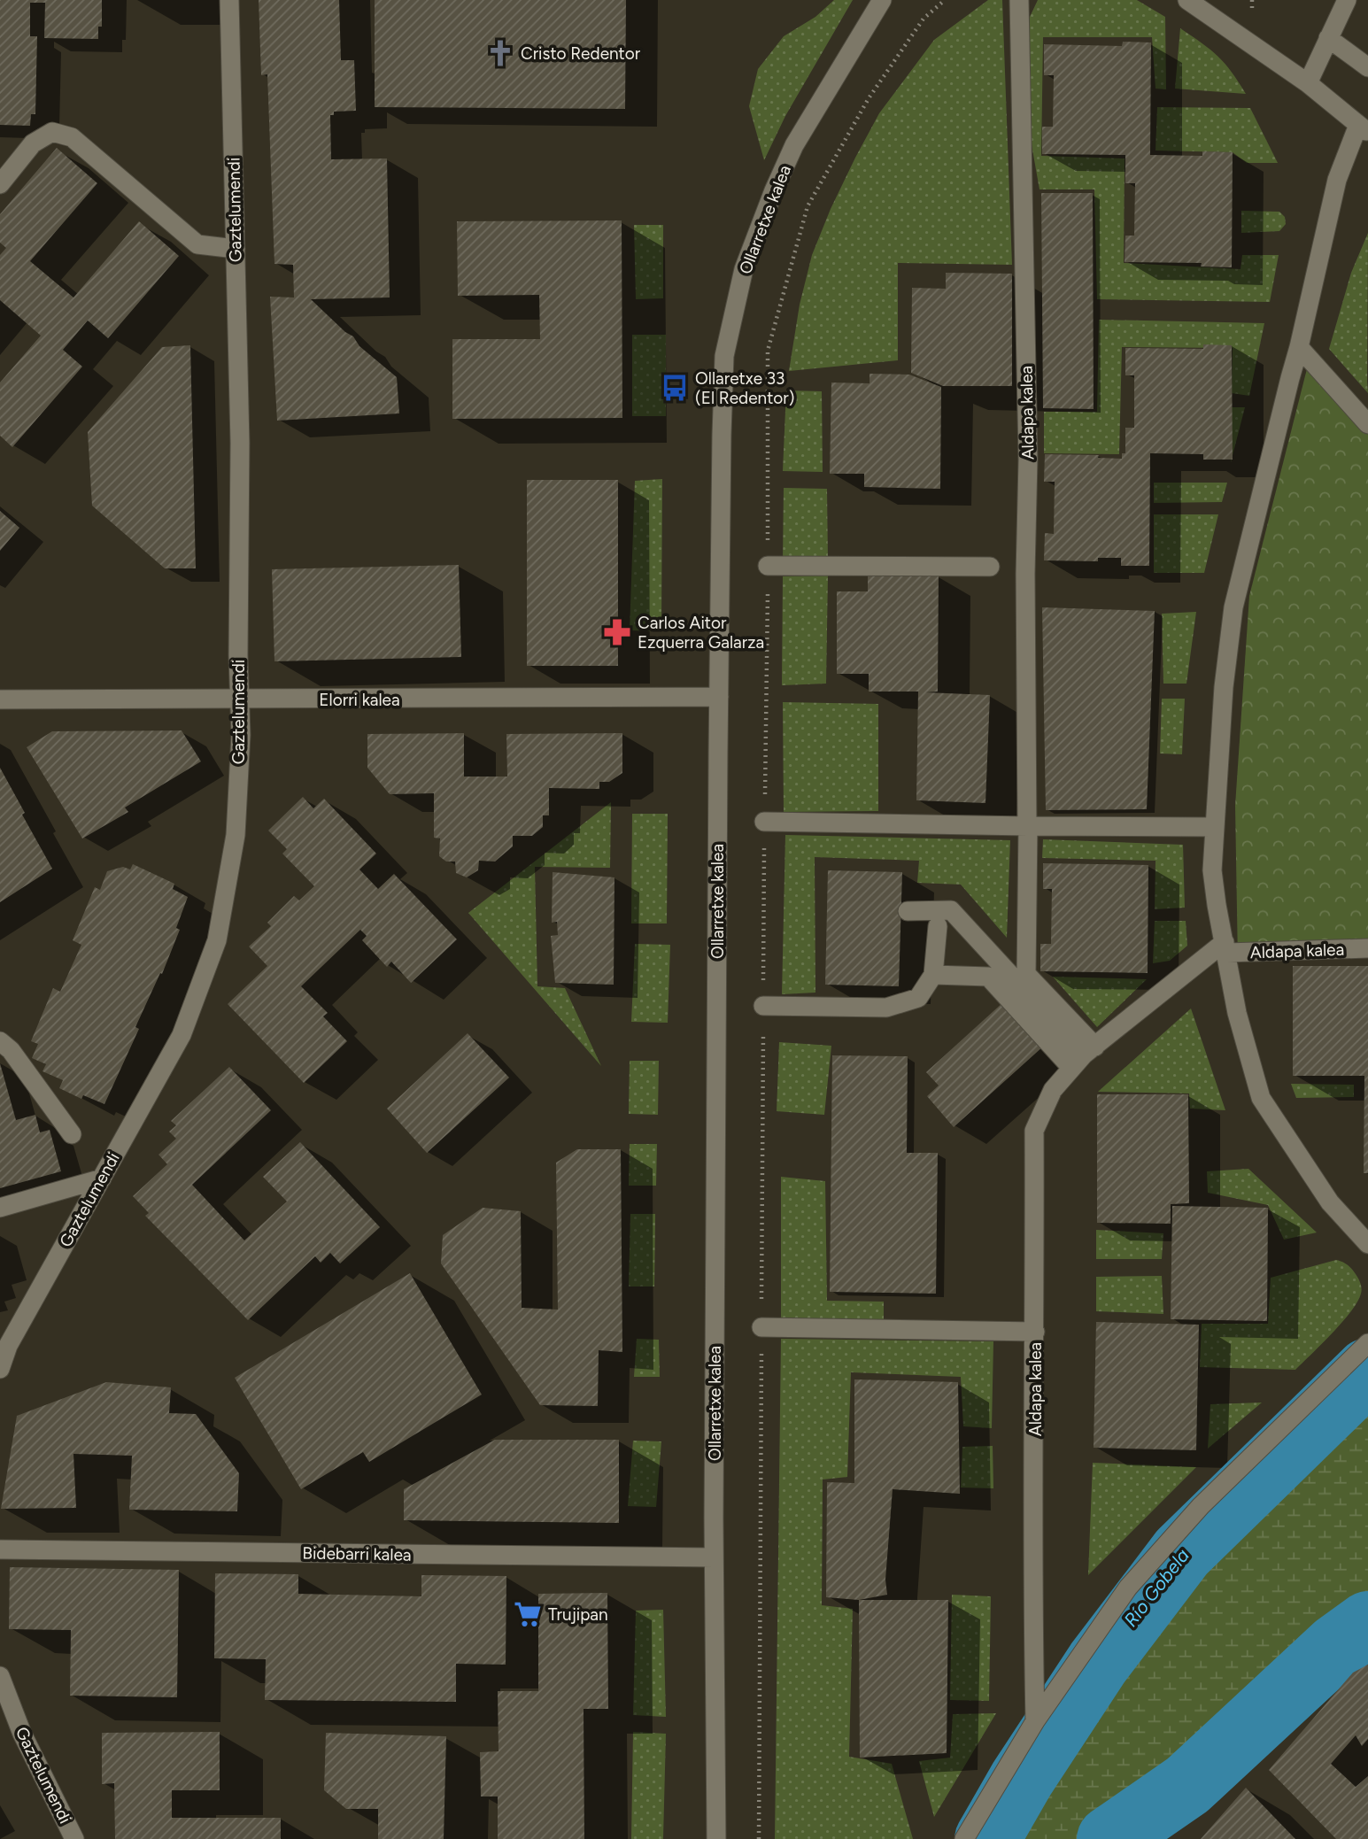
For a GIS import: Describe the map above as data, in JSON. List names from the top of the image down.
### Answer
{
  "streets": {
    "street": [
      "Gaztelumendi",
      "Ollarretxe kalea",
      "Aldapa kalea",
      "Elorri kalea",
      "Bidebarri kalea"
    ]
  },
  "crossings": [
    ["Gaztelumendi", "Elorri kalea"],
    ["Ollarretxe kalea", "Elorri kalea"],
    ["Ollarretxe kalea", "Bidebarri kalea"]
  ],
  "water": ["Río Gobela"],
  "places": {
    "church": ["Cristo Redentor"],
    "bus stop": ["Ollaretxe 33 (El Redentor)"],
    "pharmacy": ["Carlos Aitor Ezquerra Galarza"],
    "supermarket": ["Trujipan"]
  }
}
